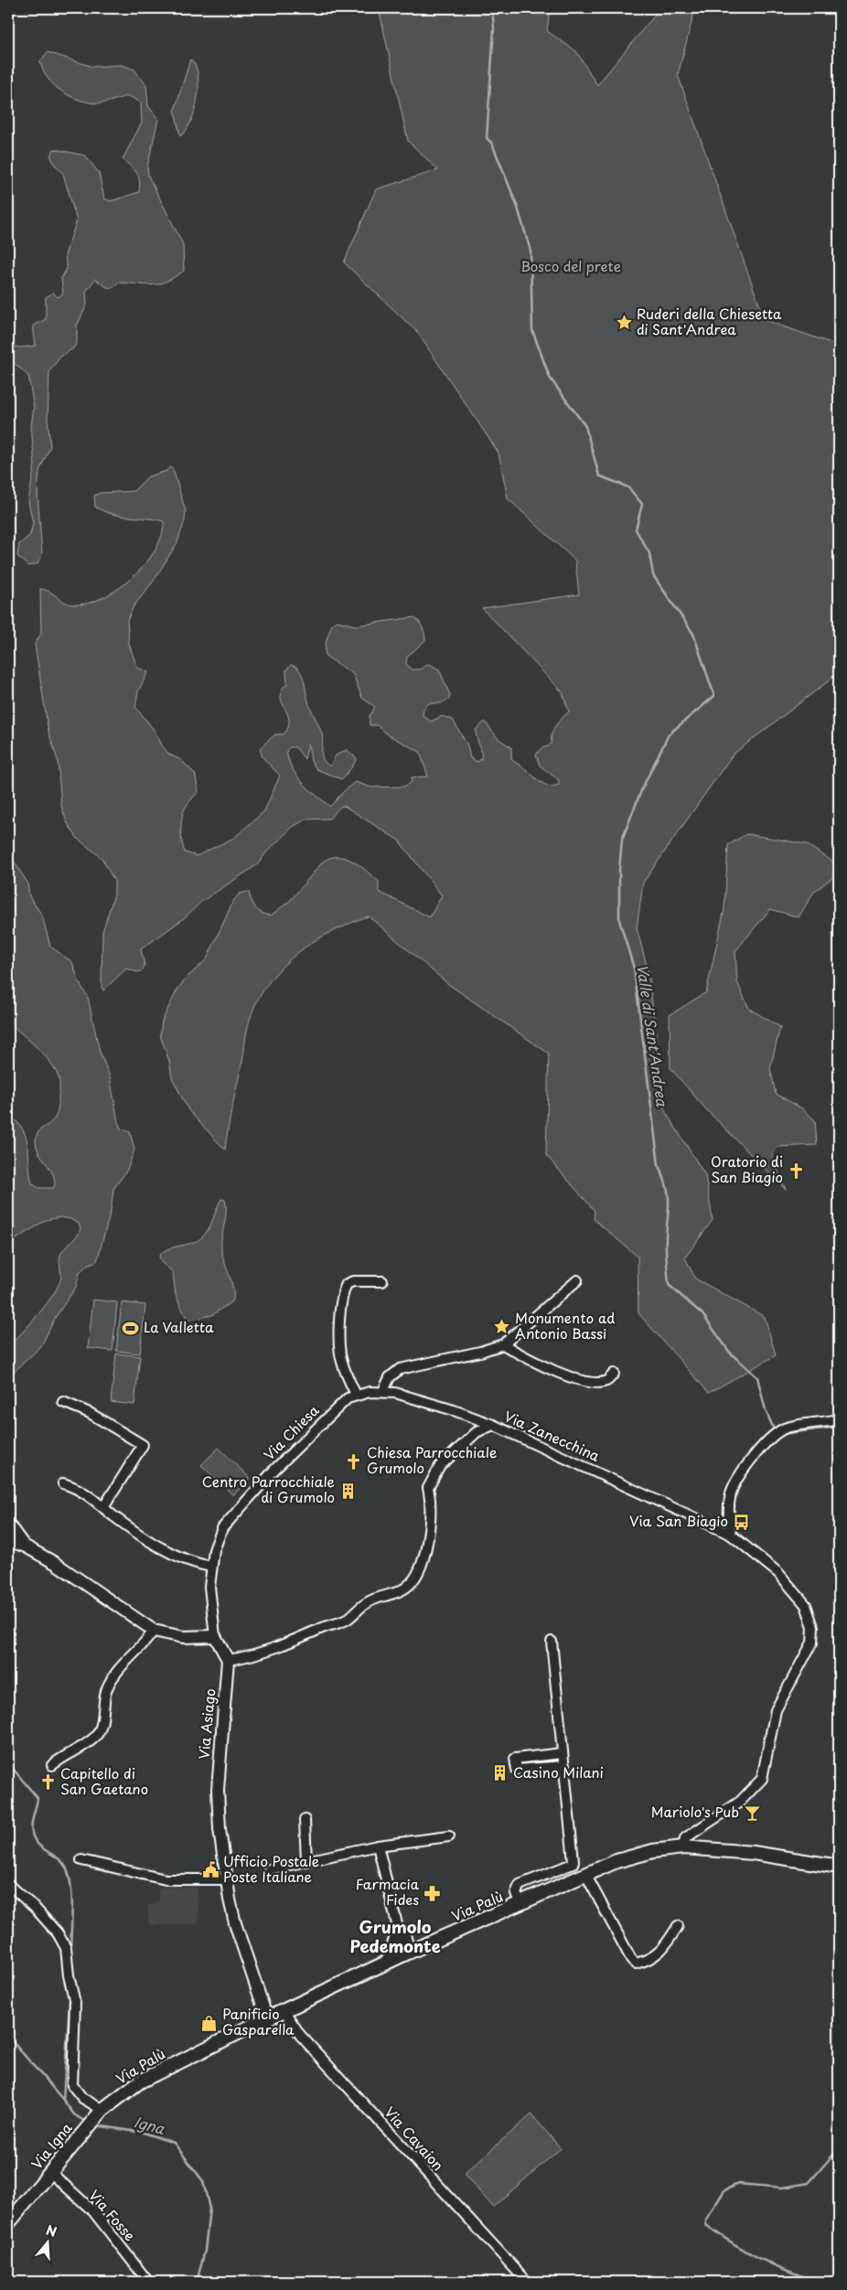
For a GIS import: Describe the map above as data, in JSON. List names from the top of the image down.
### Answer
{
  "streets": {
    "main road": ["Via Palù", "Via Igna"],
    "street": [
      "Via Chiesa",
      "Via Zanecchina",
      "Via Asiago",
      "Via Cavaion",
      "Via Fosse"
    ]
  },
  "crossings": [
    ["Via Chiesa", "Via Zanecchina"],
    ["Via Zanecchina", "Via Asiago"],
    ["Via Asiago", "Via Palù"],
    ["Via Palù", "Via Cavaion"],
    ["Via Palù", "Via Igna"],
    ["Via Igna", "Via Fosse"]
  ],
  "districts": ["Grumolo Pedemonte"],
  "water": ["Valle di Sant'Andrea", "Igna"],
  "parks": ["Bosco del prete"],
  "places": {
    "place": ["Ruderi della Chiesetta di Sant'Andrea", "Monumento ad Antonio Bassi"],
    "church": ["Oratorio di San Biagio", "Chiesa Parrocchiale Grumolo", "Capitello di San Gaetano"],
    "sports": ["La Valletta"],
    "building": ["Centro Parrocchiale di Grumolo", "Casino Milani"],
    "bus stop": ["Via San Biagio"],
    "bar": ["Mariolo's Pub"],
    "public building": ["Ufficio Postale Poste Italiane"],
    "pharmacy": ["Farmacia Fides"],
    "shop": ["Panificio Gasparella"]
  },
  "north": "top"
}
